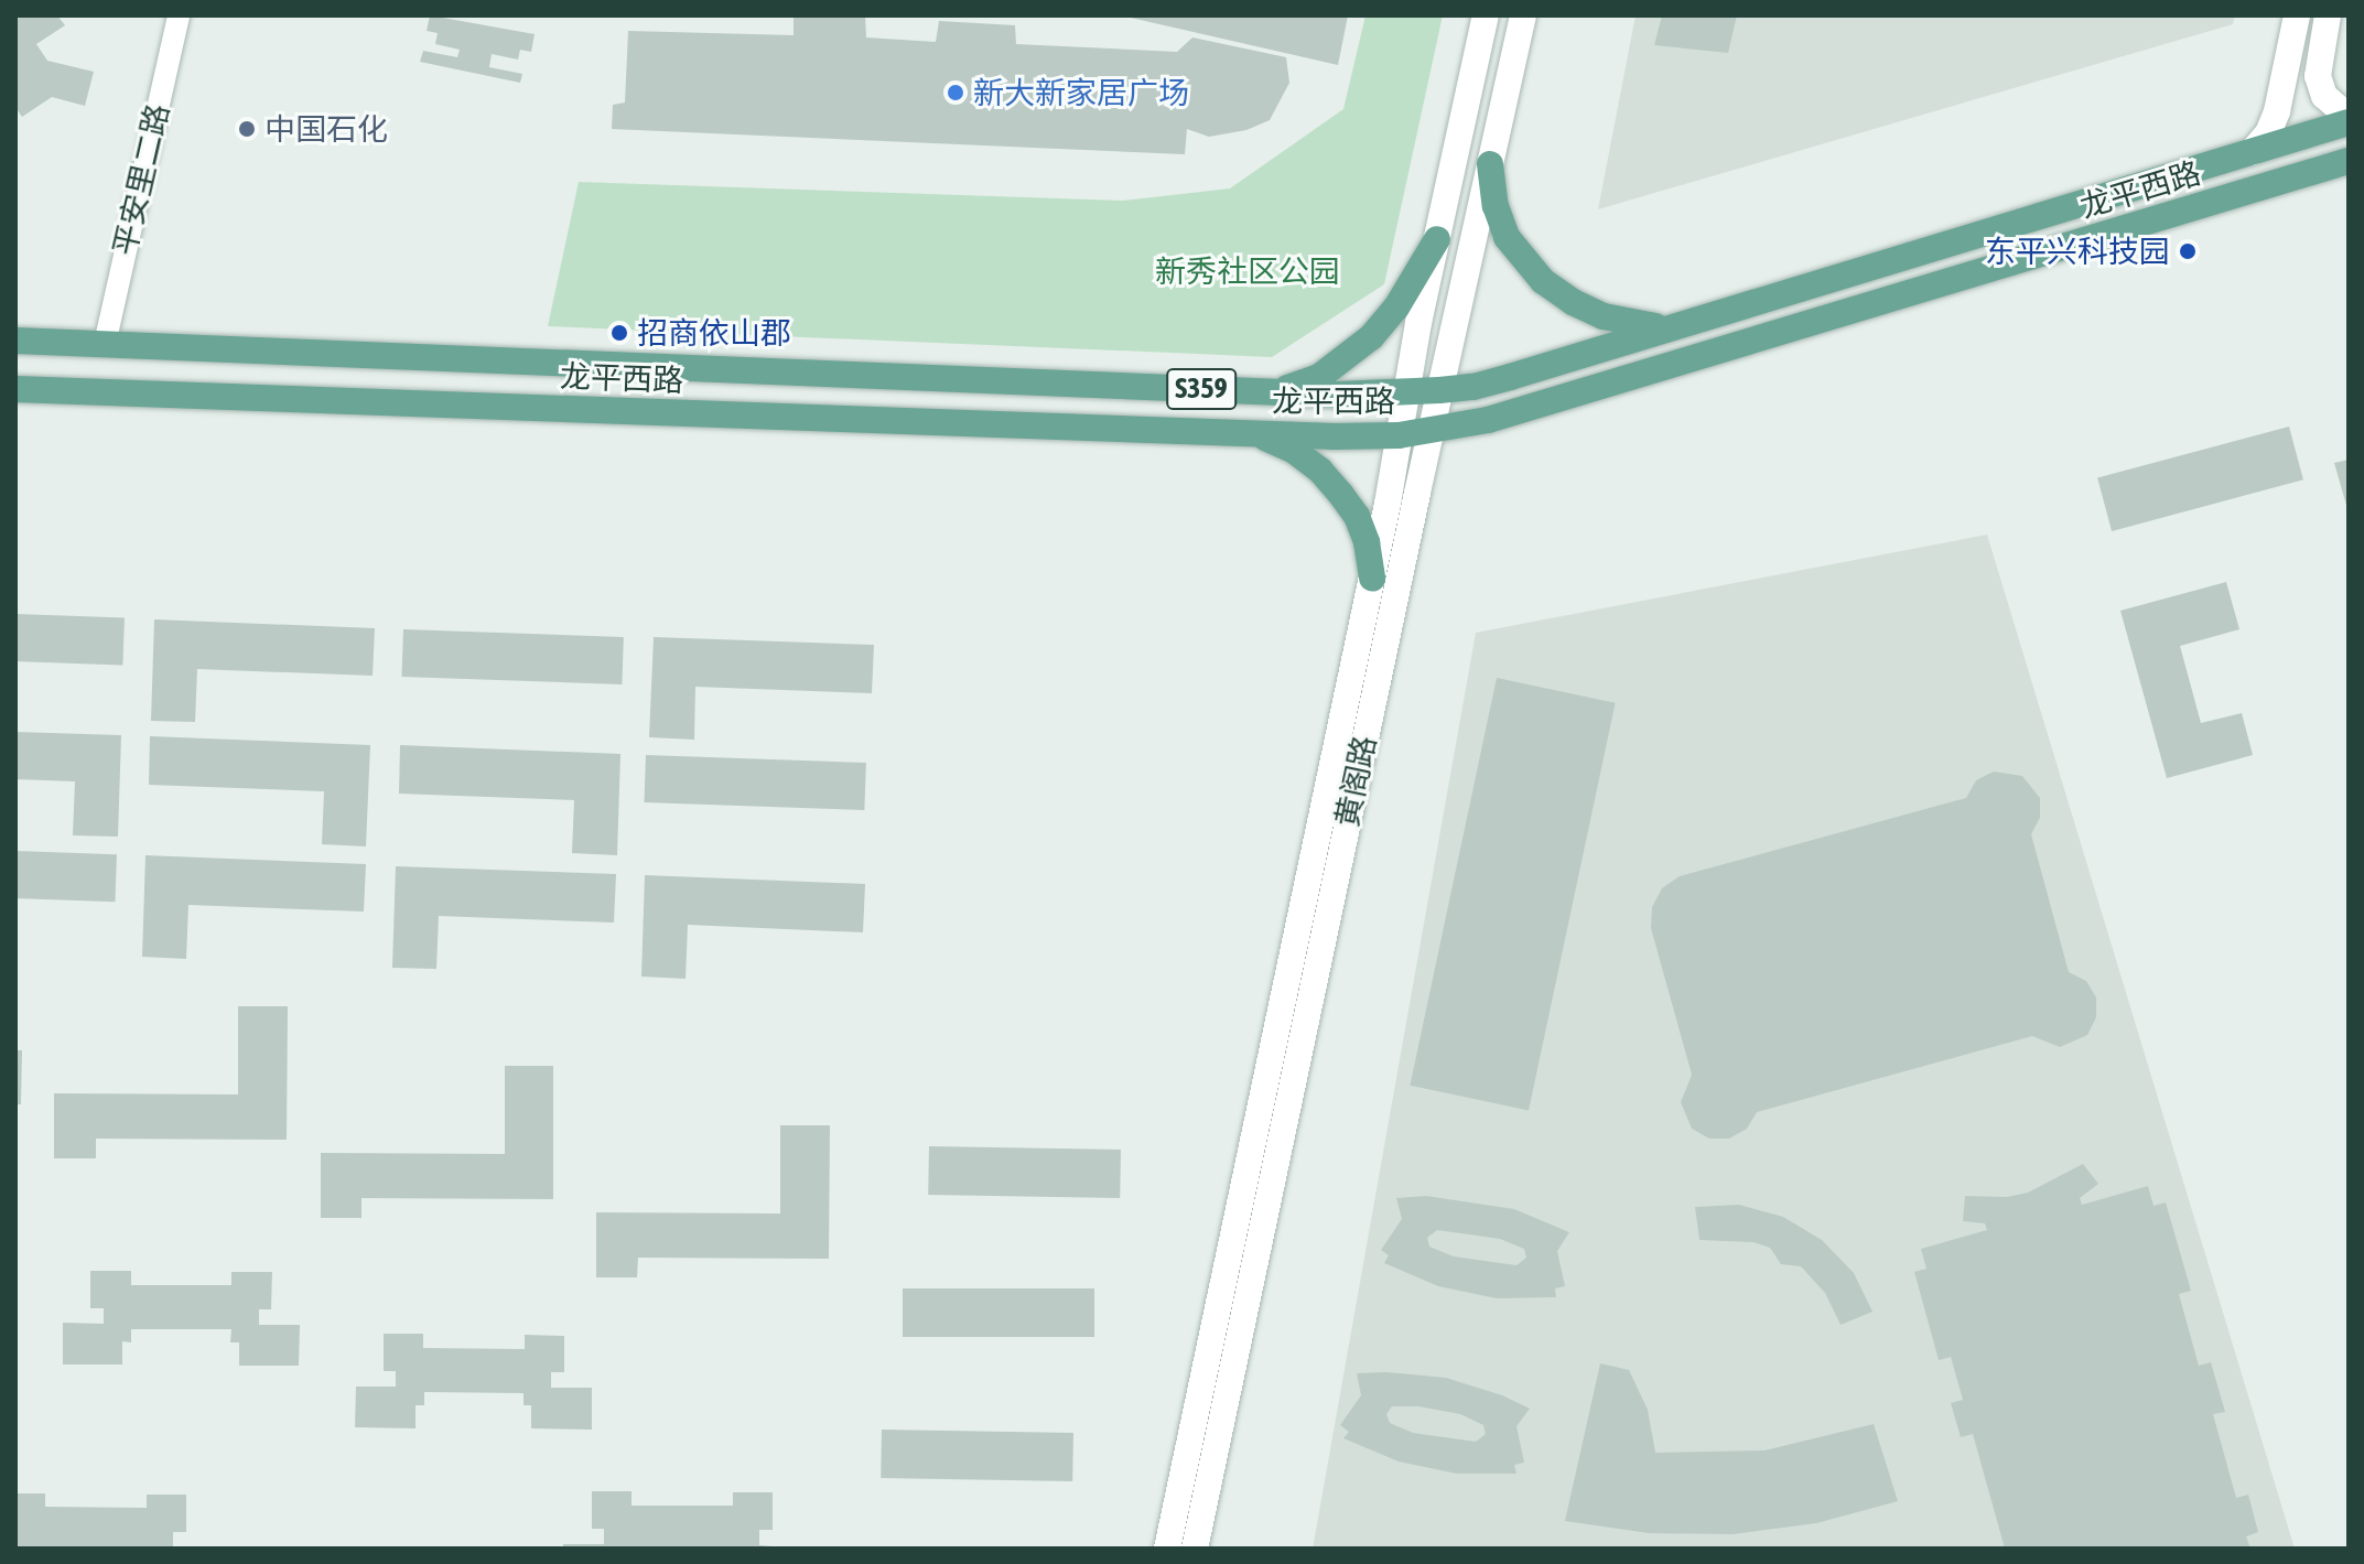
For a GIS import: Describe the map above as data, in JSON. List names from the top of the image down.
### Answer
{
  "streets": {
    "main road": ["龙平西路", "S359", "黄阁路"],
    "street": ["平安里二路"]
  },
  "crossings": [
    ["平安里二路", "龙平西路"],
    ["龙平西路", "黄阁路"]
  ],
  "parks": ["新秀社区公园"],
  "places": [
    "新大新家居广场",
    "中国石化",
    "东平兴科技园",
    "招商依山郡"
  ]
}
